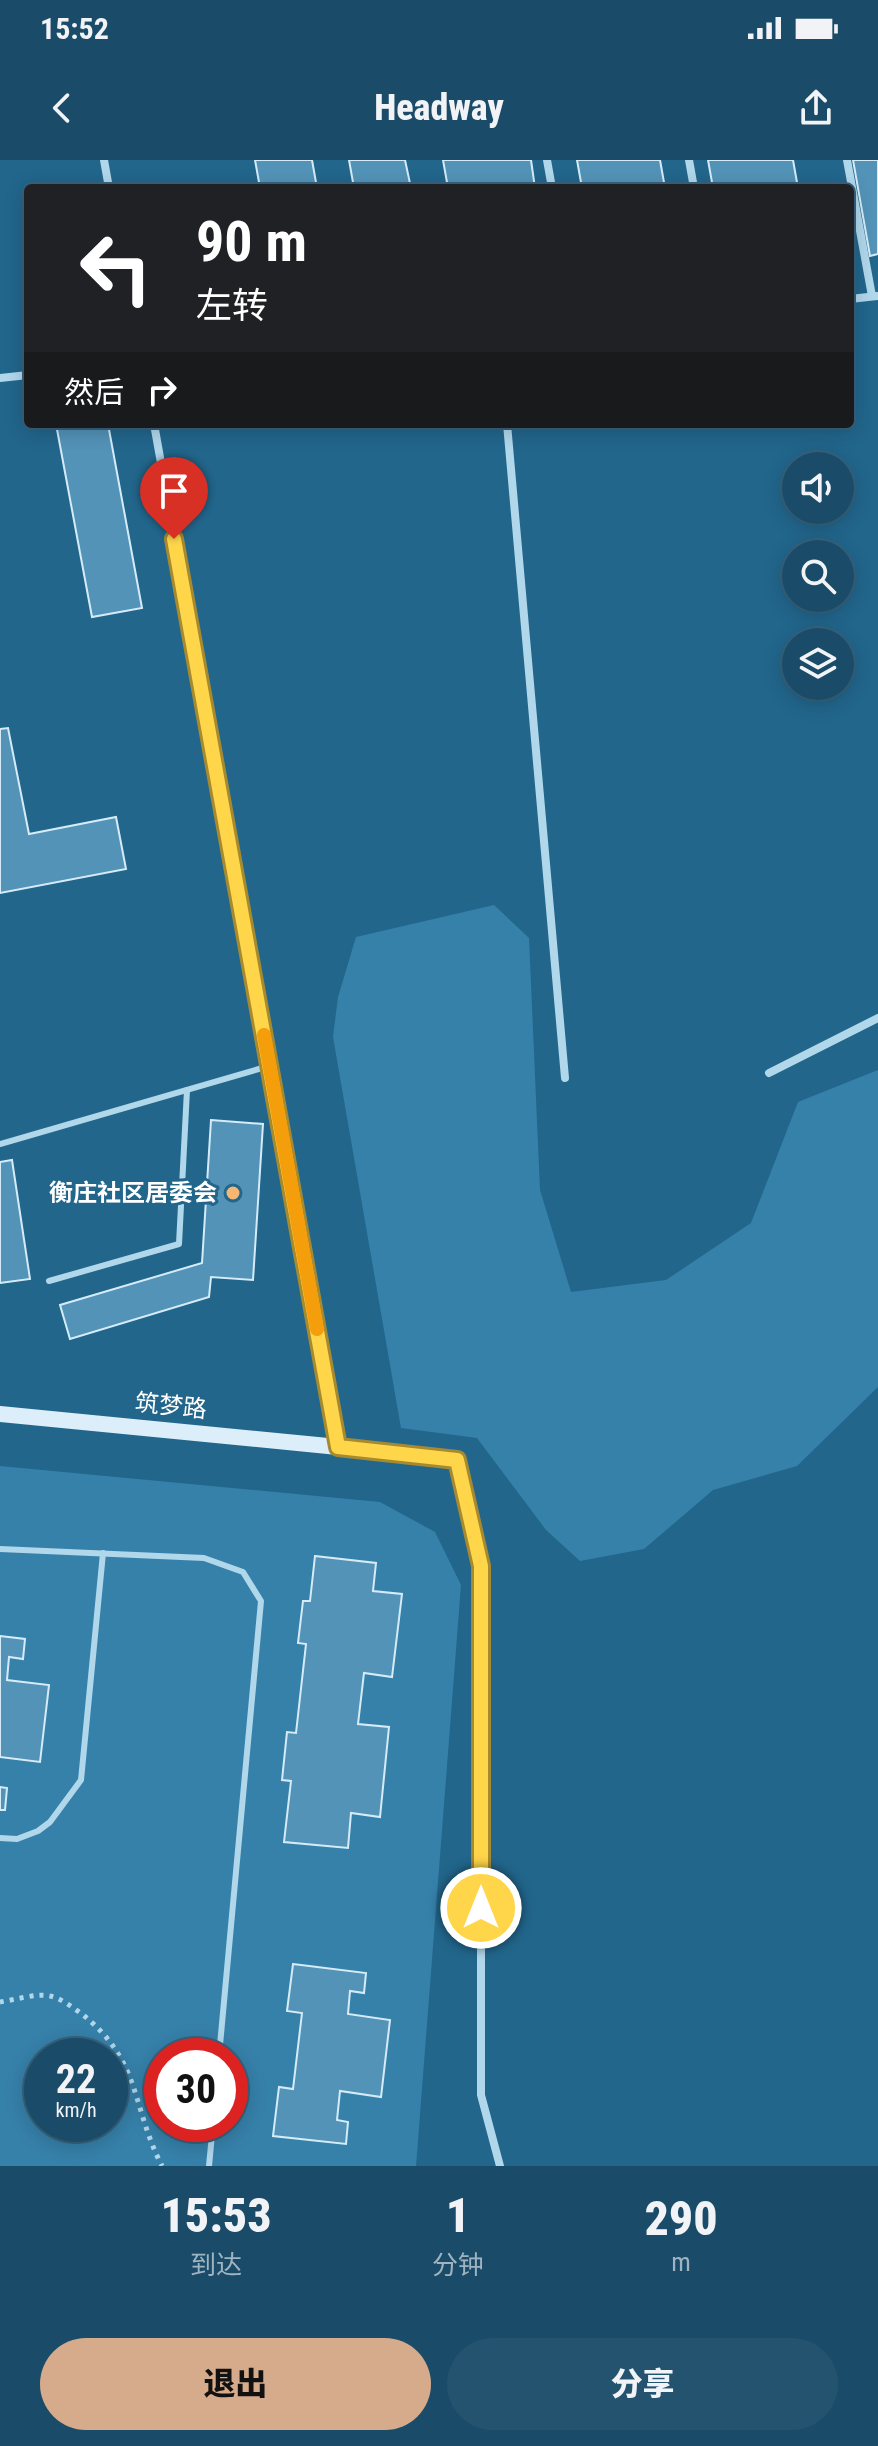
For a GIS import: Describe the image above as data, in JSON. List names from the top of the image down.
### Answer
{
  "streets": {
    "street": ["筑梦路"]
  },
  "places": ["衡庄社区居委会"],
  "page": {
    "status": "15:52",
    "header": "Headway",
    "turn": ["90 m", "左转"],
    "then": "然后",
    "speed": "22 km/h",
    "limit": "30",
    "eta": [
      "15:53",
      "到达",
      "1",
      "分钟",
      "290",
      "m"
    ],
    "buttons": ["退出", "分享"]
  }
}
